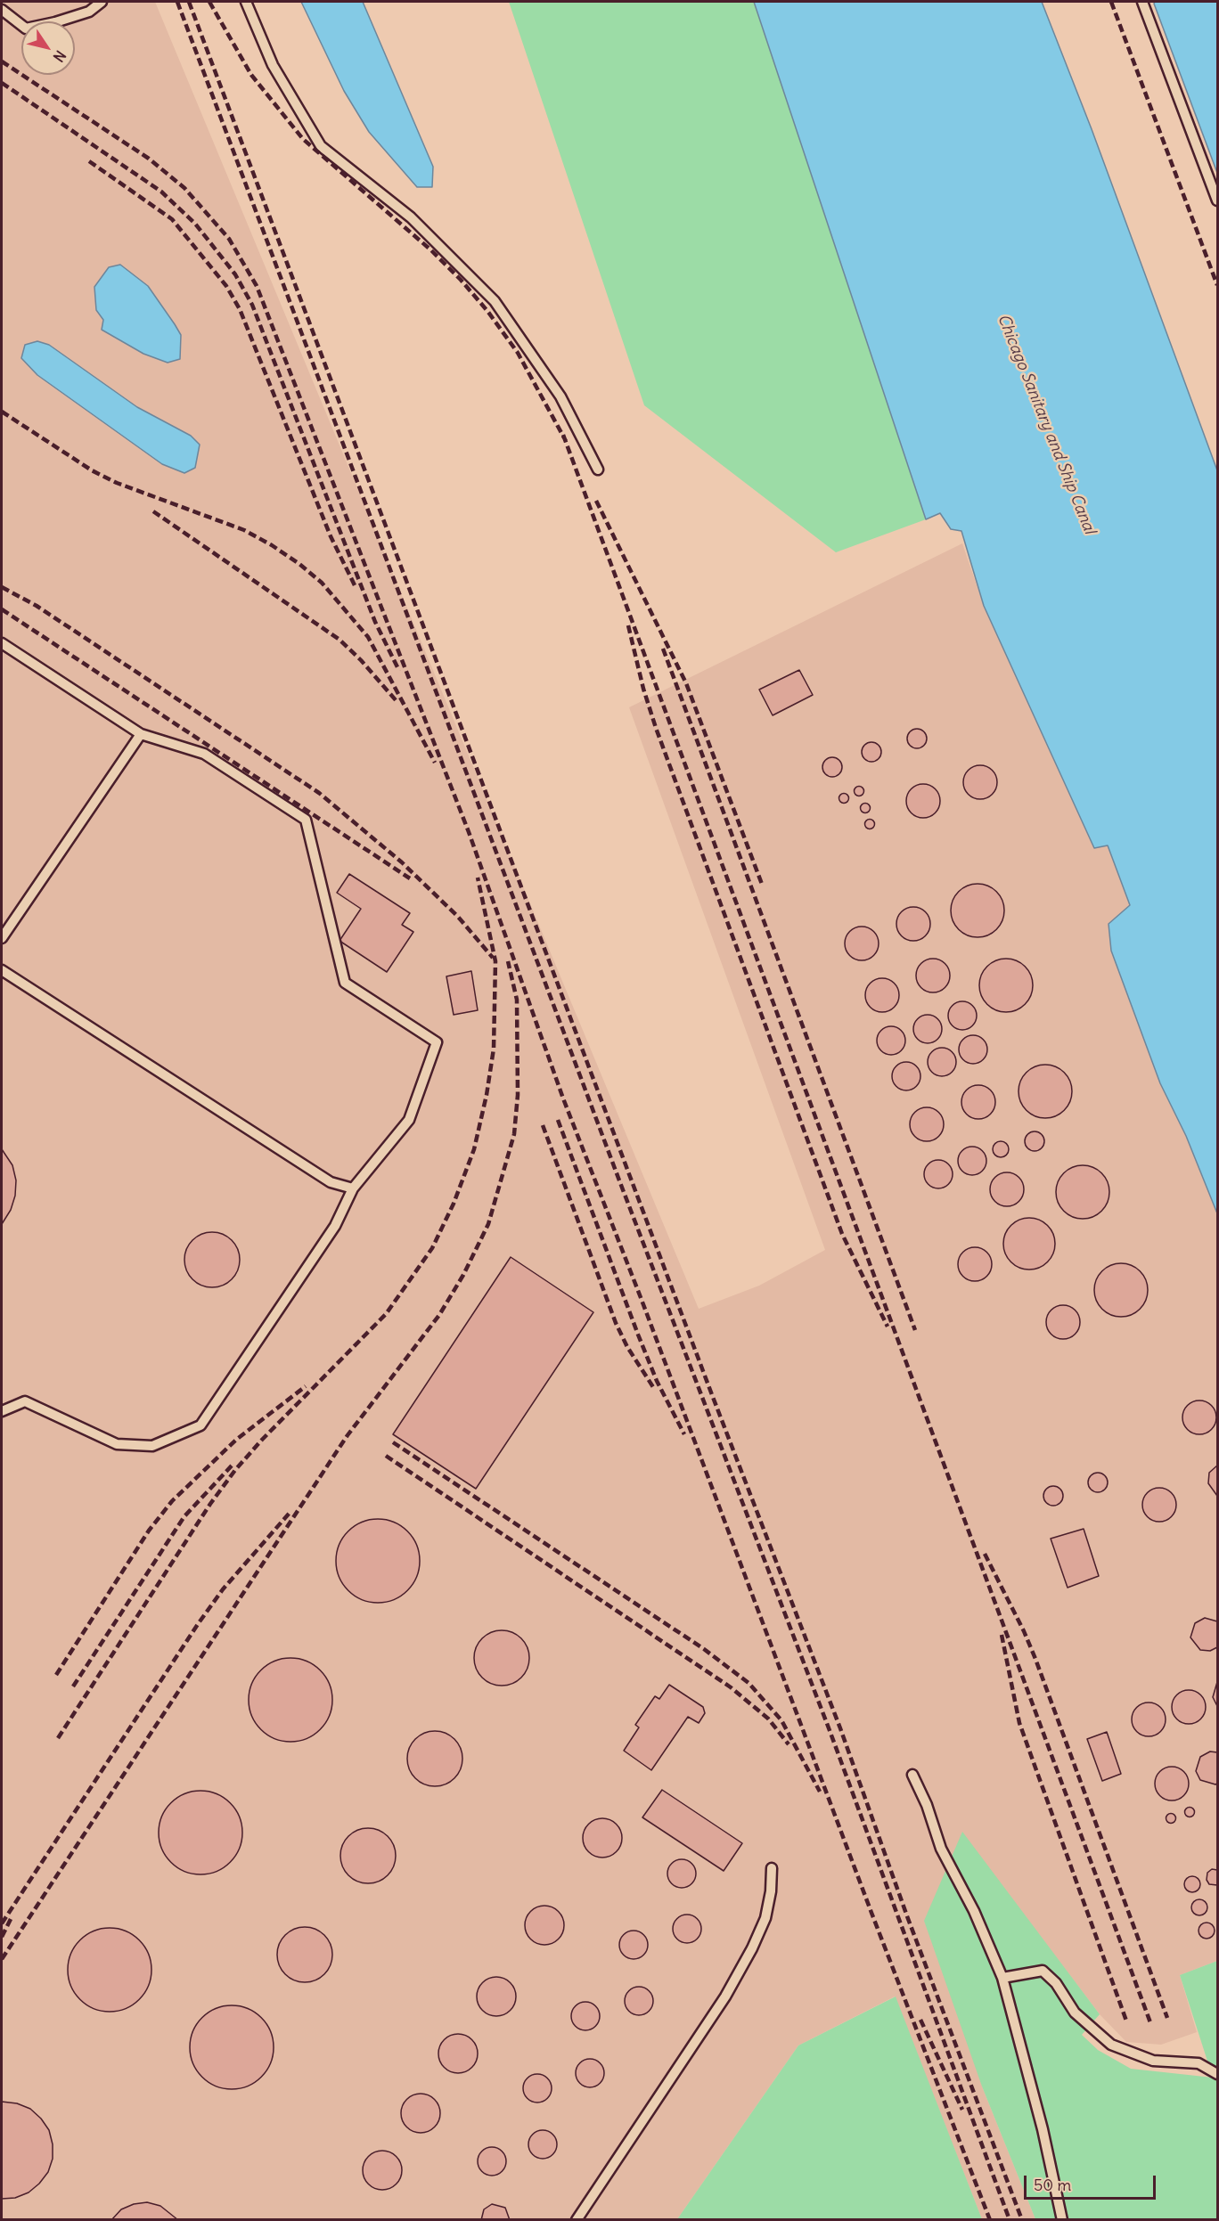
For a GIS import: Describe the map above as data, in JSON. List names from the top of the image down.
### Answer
{
  "water": ["Chicago Sanitary and Ship Canal"],
  "scale_bar": "50 m",
  "north": "bottom right"
}
